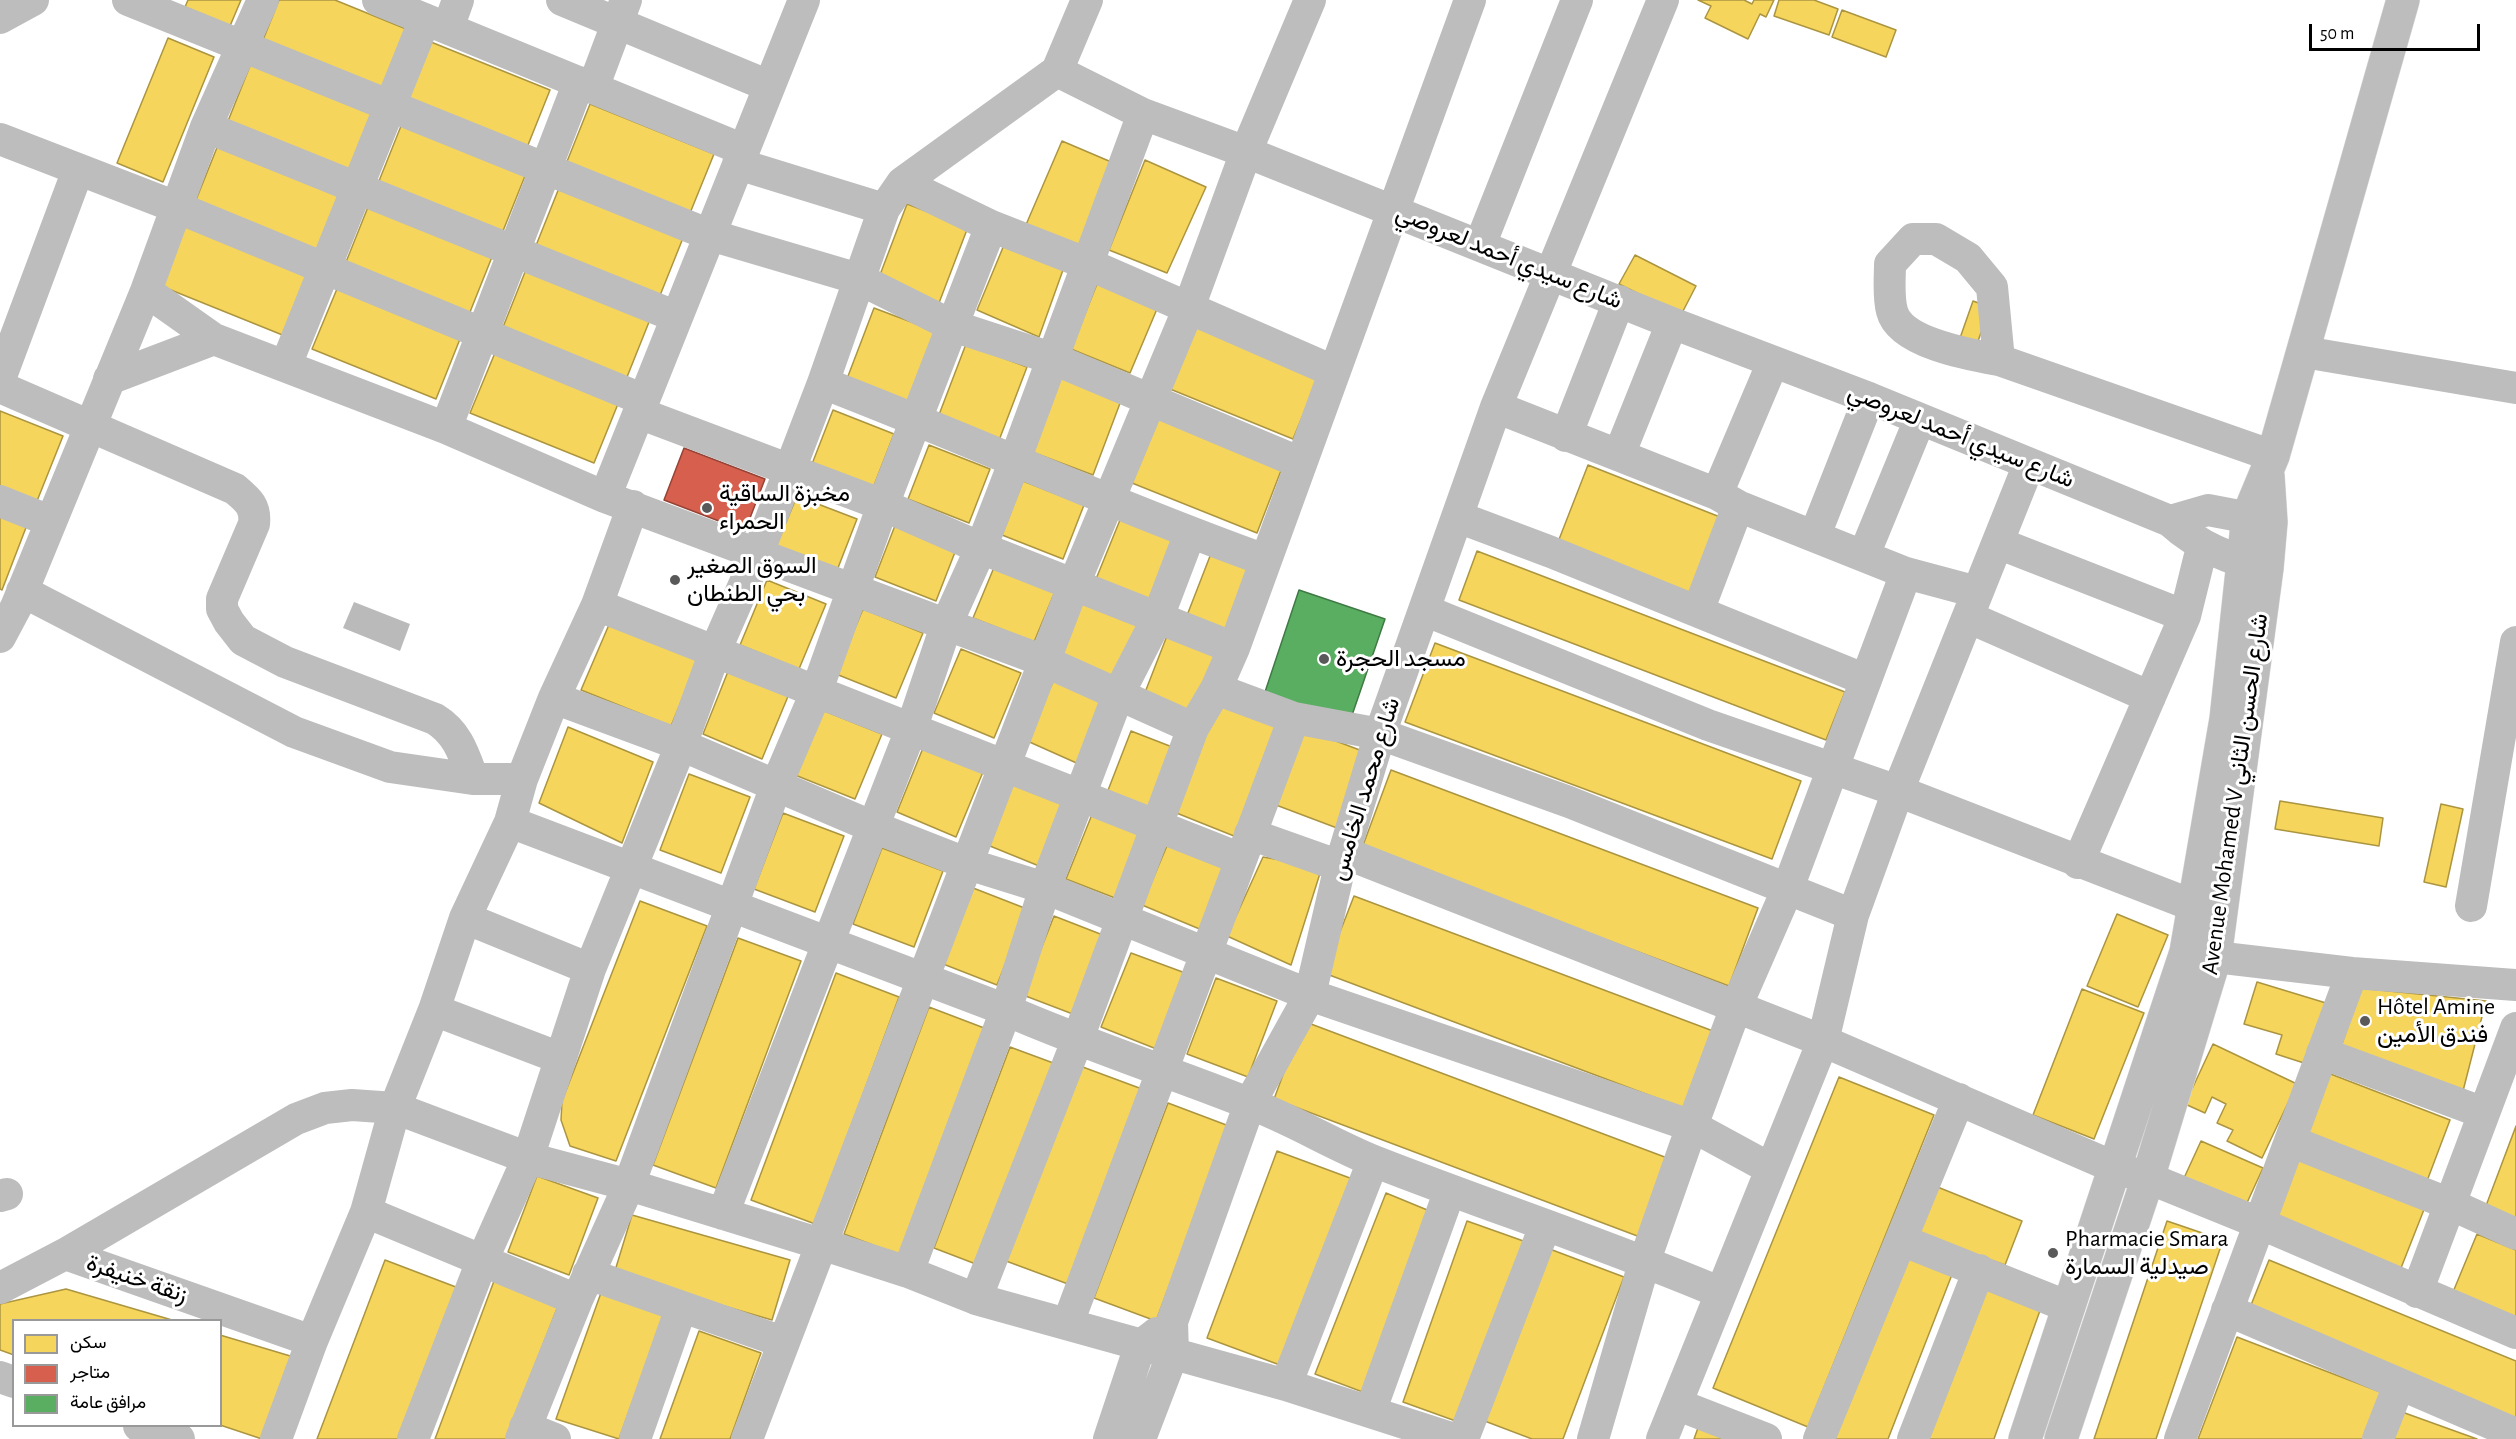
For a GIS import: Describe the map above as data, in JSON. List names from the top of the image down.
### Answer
{
  "streets": {
    "main road": ["Avenue Mohamed V شارع الحسن الثاني"],
    "street": ["شارع سيدي أحمد لعروصي", "شارع محمد الخامس", "زنقة خنيفرة"]
  },
  "crossings": [
    ["شارع سيدي أحمد لعروصي", "شارع محمد الخامس"],
    ["شارع سيدي أحمد لعروصي", "Avenue Mohamed V شارع الحسن الثاني"]
  ],
  "places": [
    "مخبزة الساقية الحمراء",
    "السوق الصغير بحي الطنطان",
    "مسجد الحجرة",
    "Hôtel Amine فندق الأمين",
    "Pharmacie Smara صيدلية السمارة"
  ],
  "legend": ["سكن", "متاجر", "مرافق عامة"],
  "scale_bar": "50 m"
}
